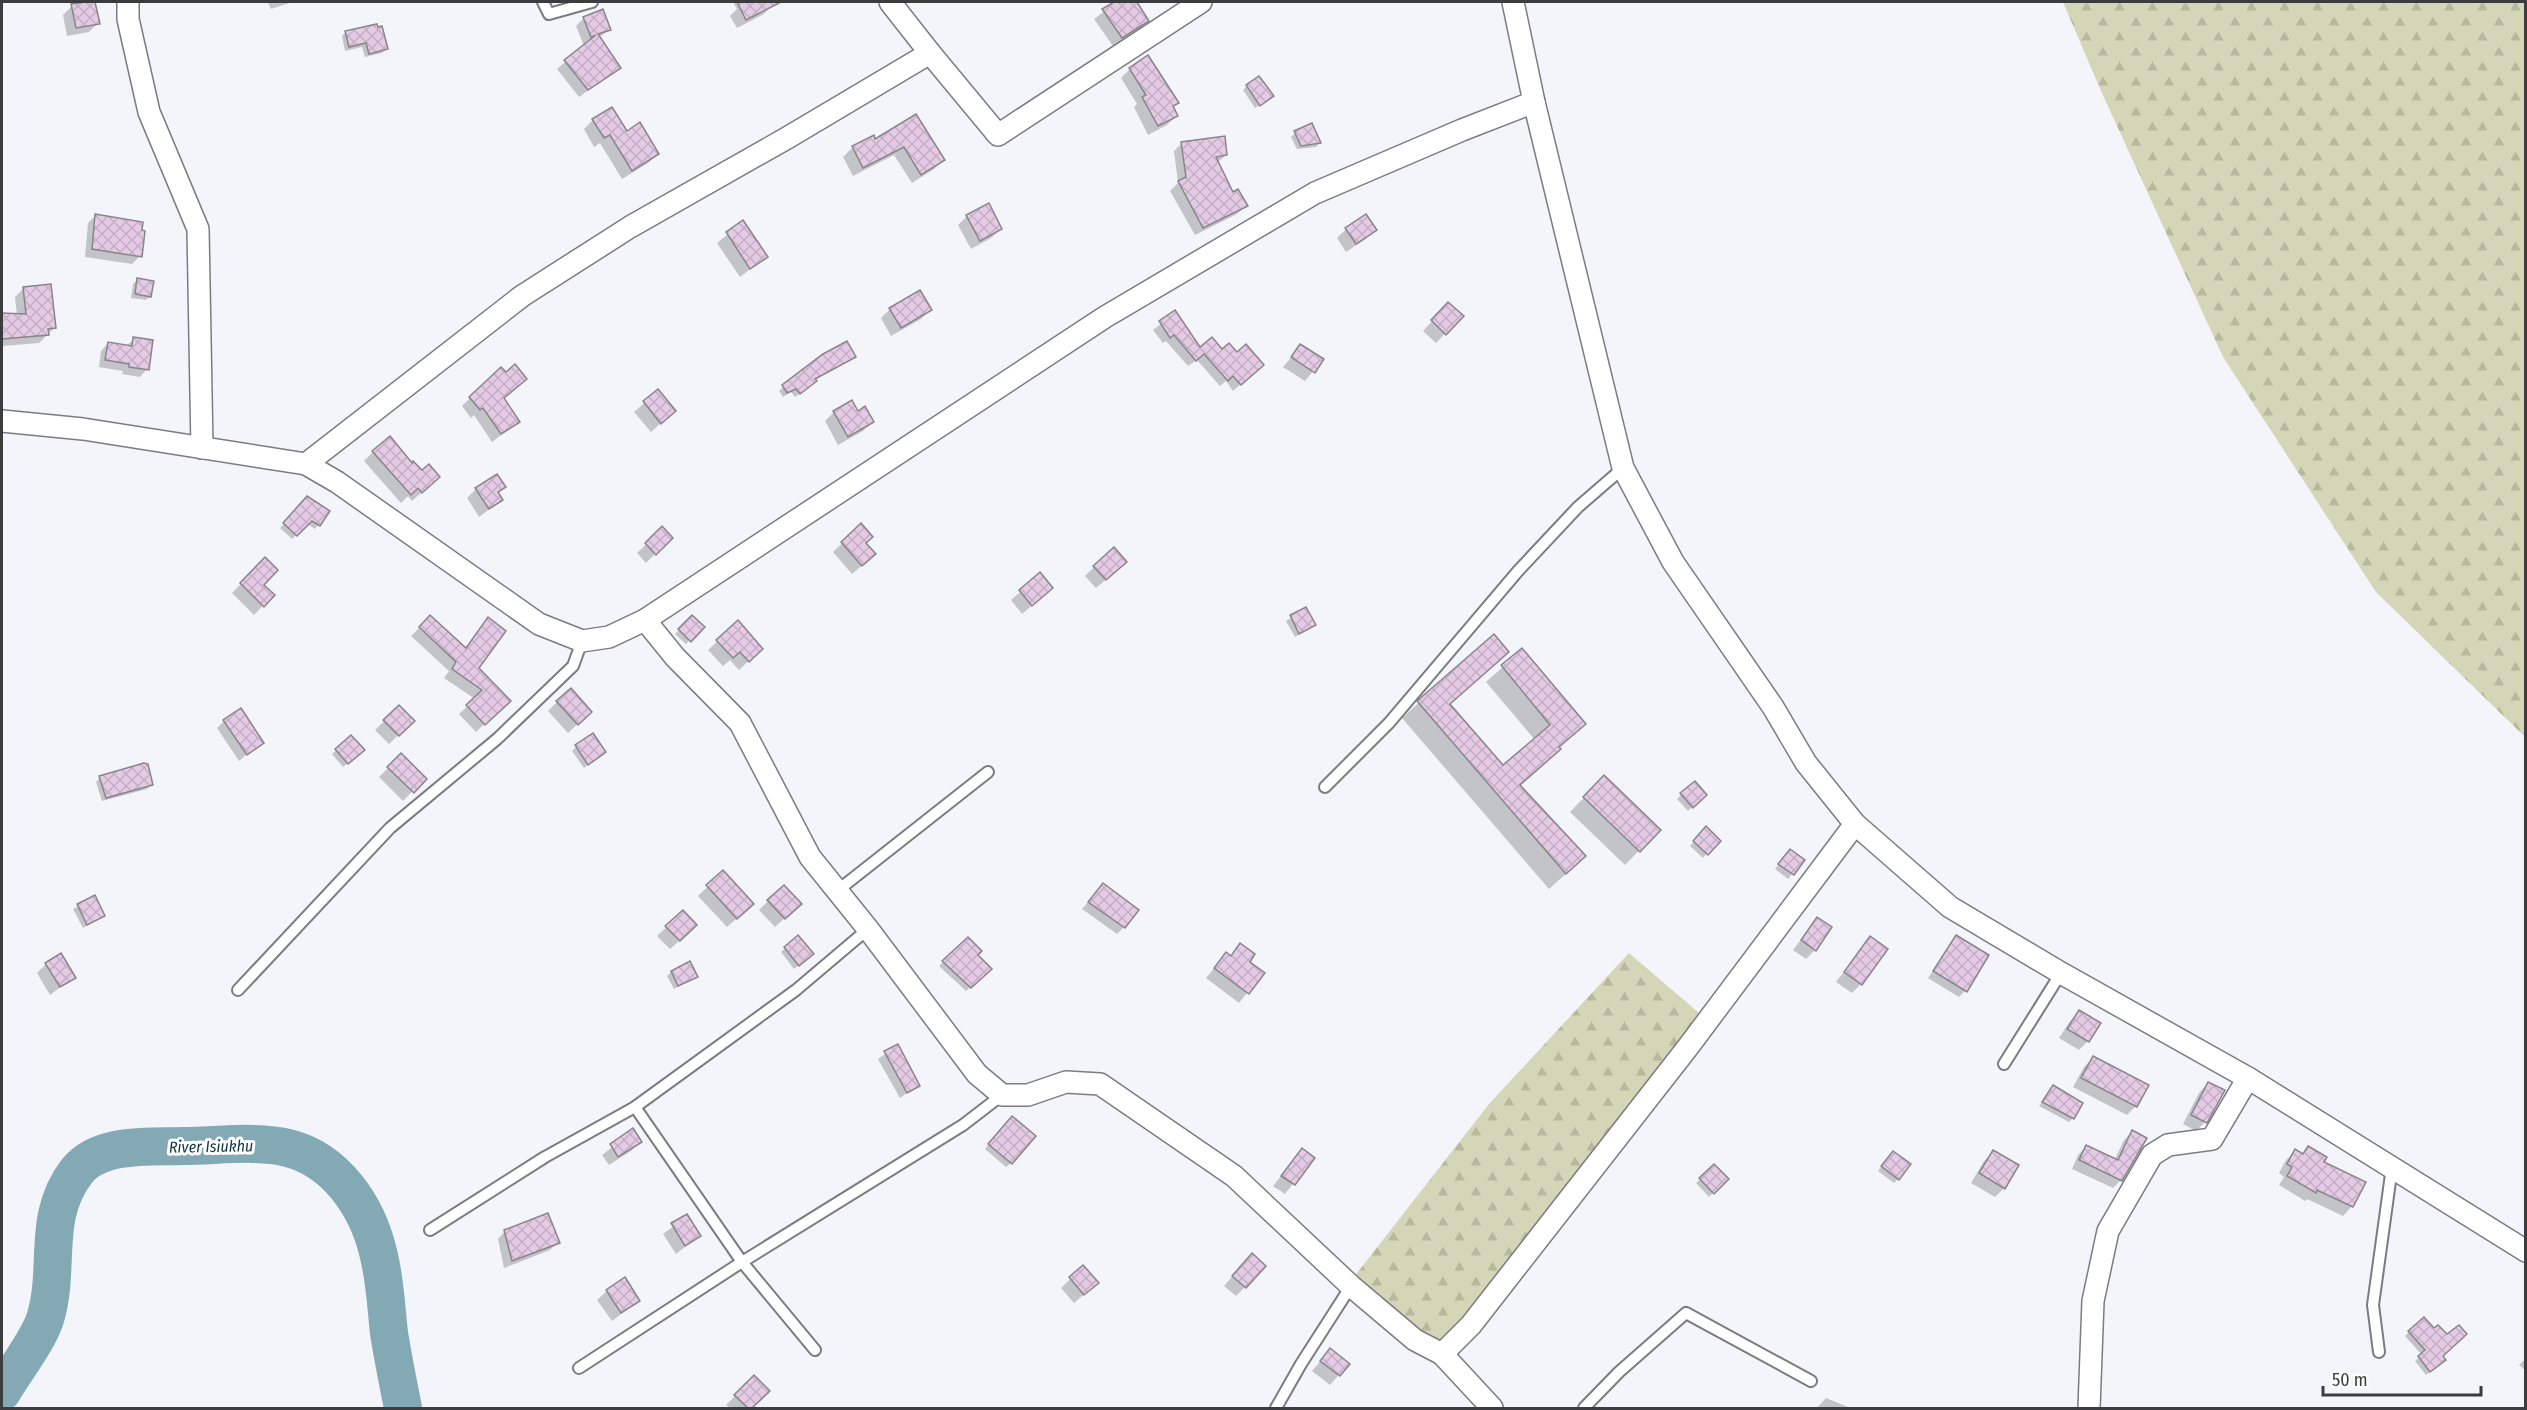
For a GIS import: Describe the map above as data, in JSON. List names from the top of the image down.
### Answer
{
  "water": ["River Isiukhu"],
  "scale_bar": "50 m"
}
